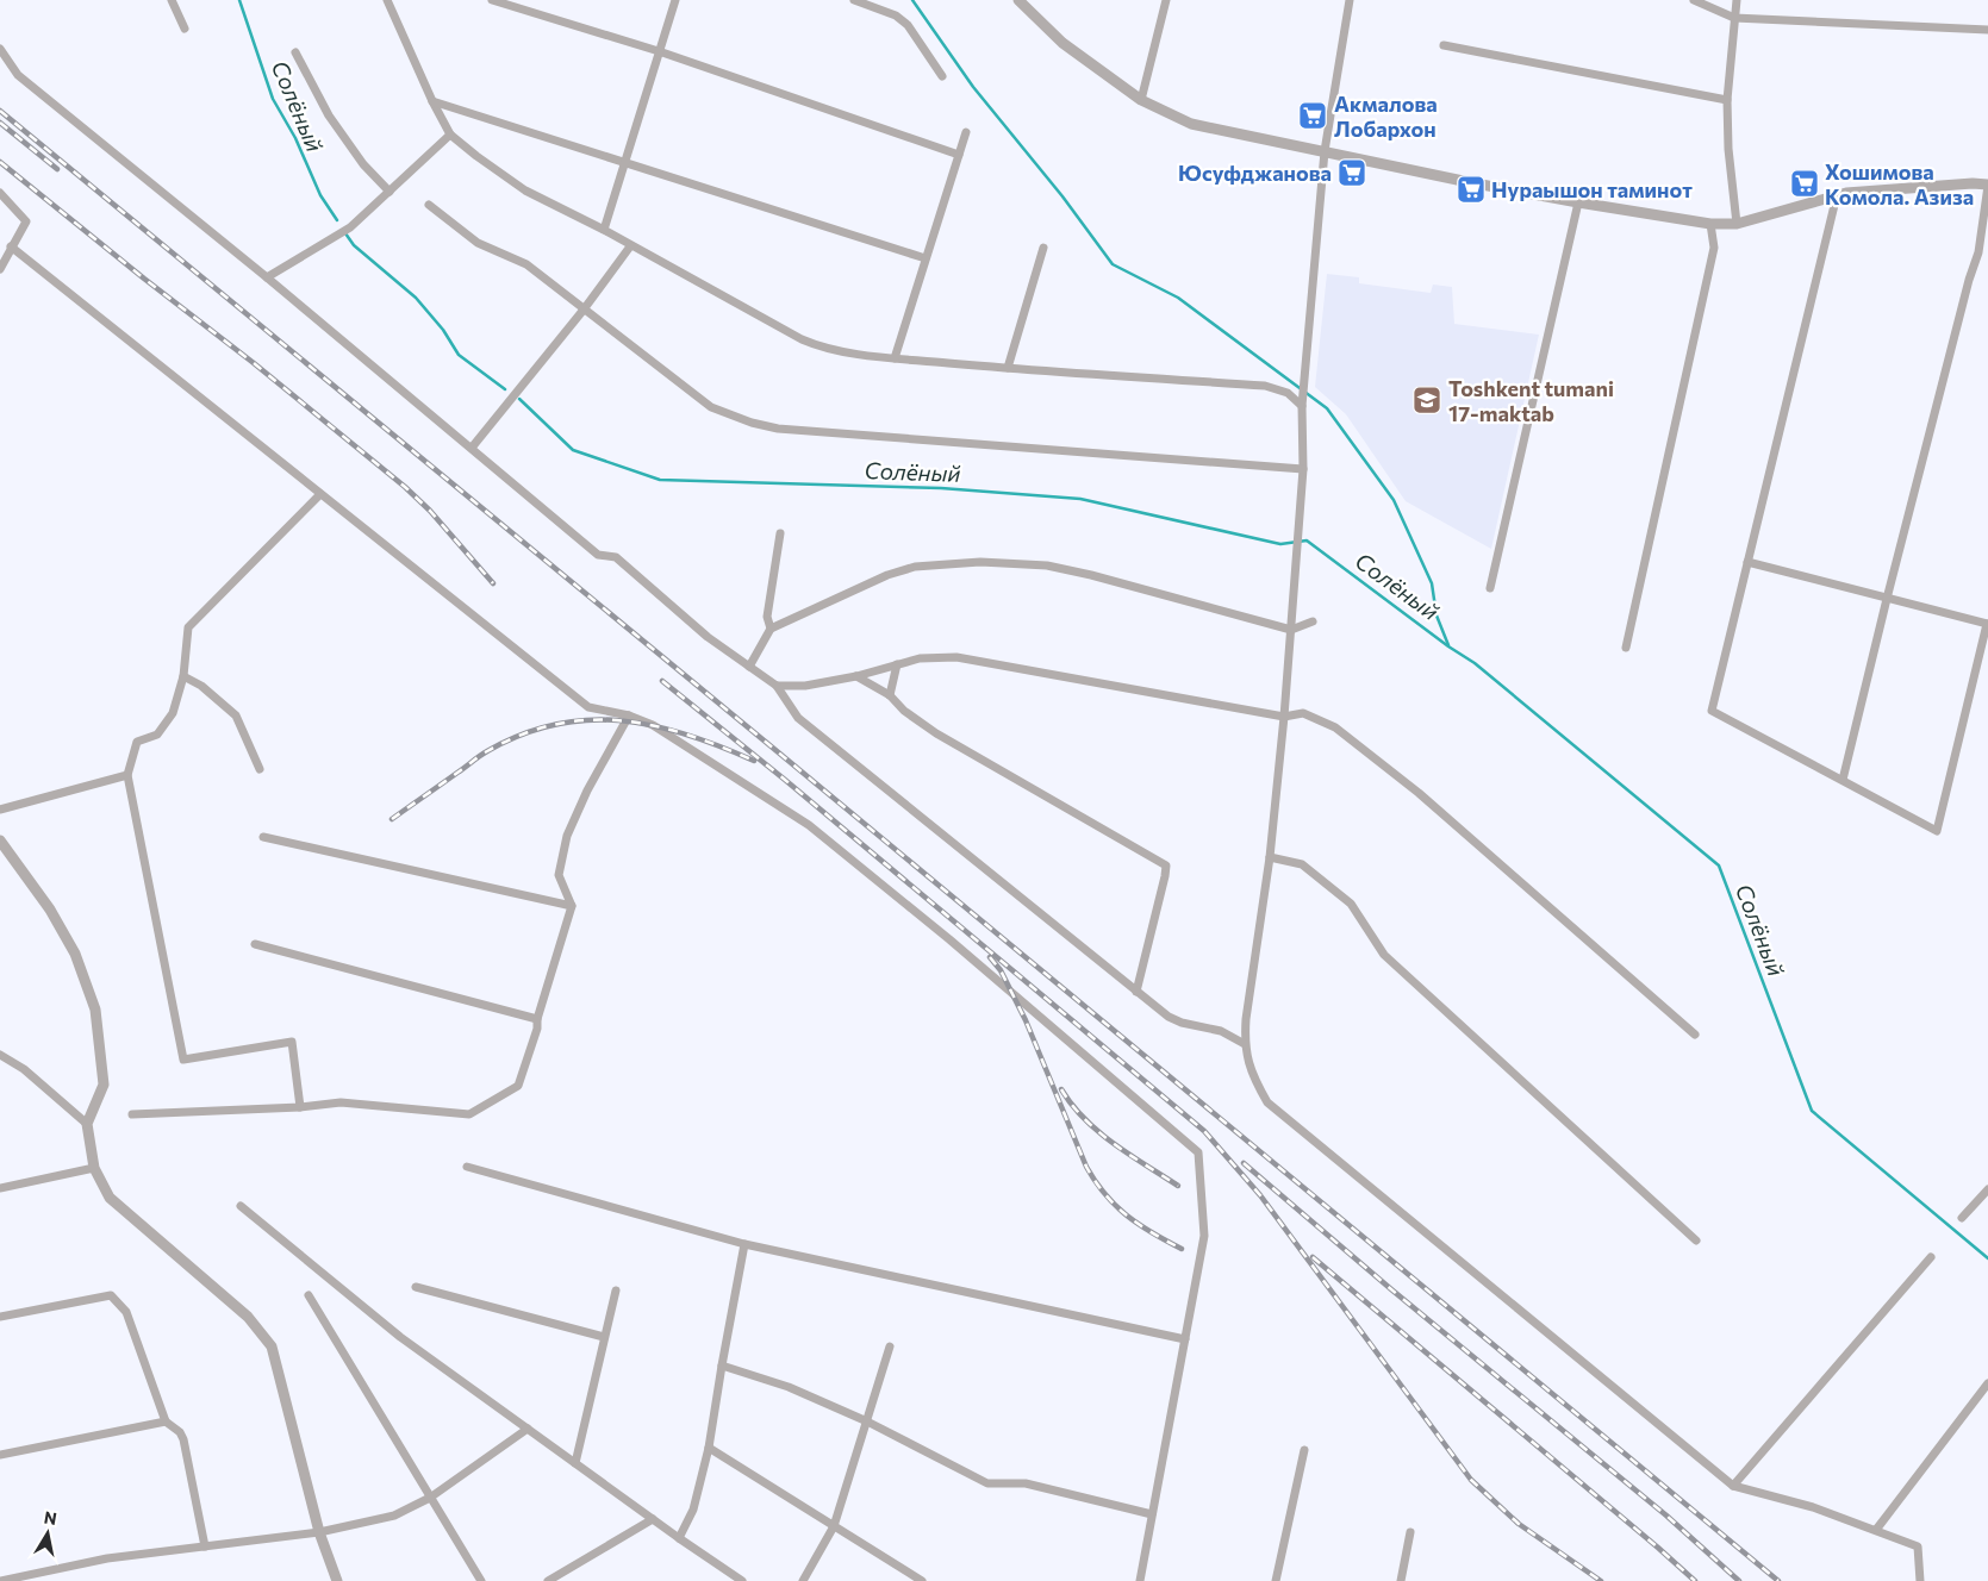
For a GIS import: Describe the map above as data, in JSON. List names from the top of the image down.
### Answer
{
  "water": ["Солёный"],
  "places": {
    "supermarket": [
      "Акмалова Лобархон",
      "Юсуфджанова",
      "Хошимова Комола. Азиза",
      "Нураышон таминот"
    ],
    "school or university": ["Toshkent tumani 17-maktab"]
  },
  "north": "top"
}
